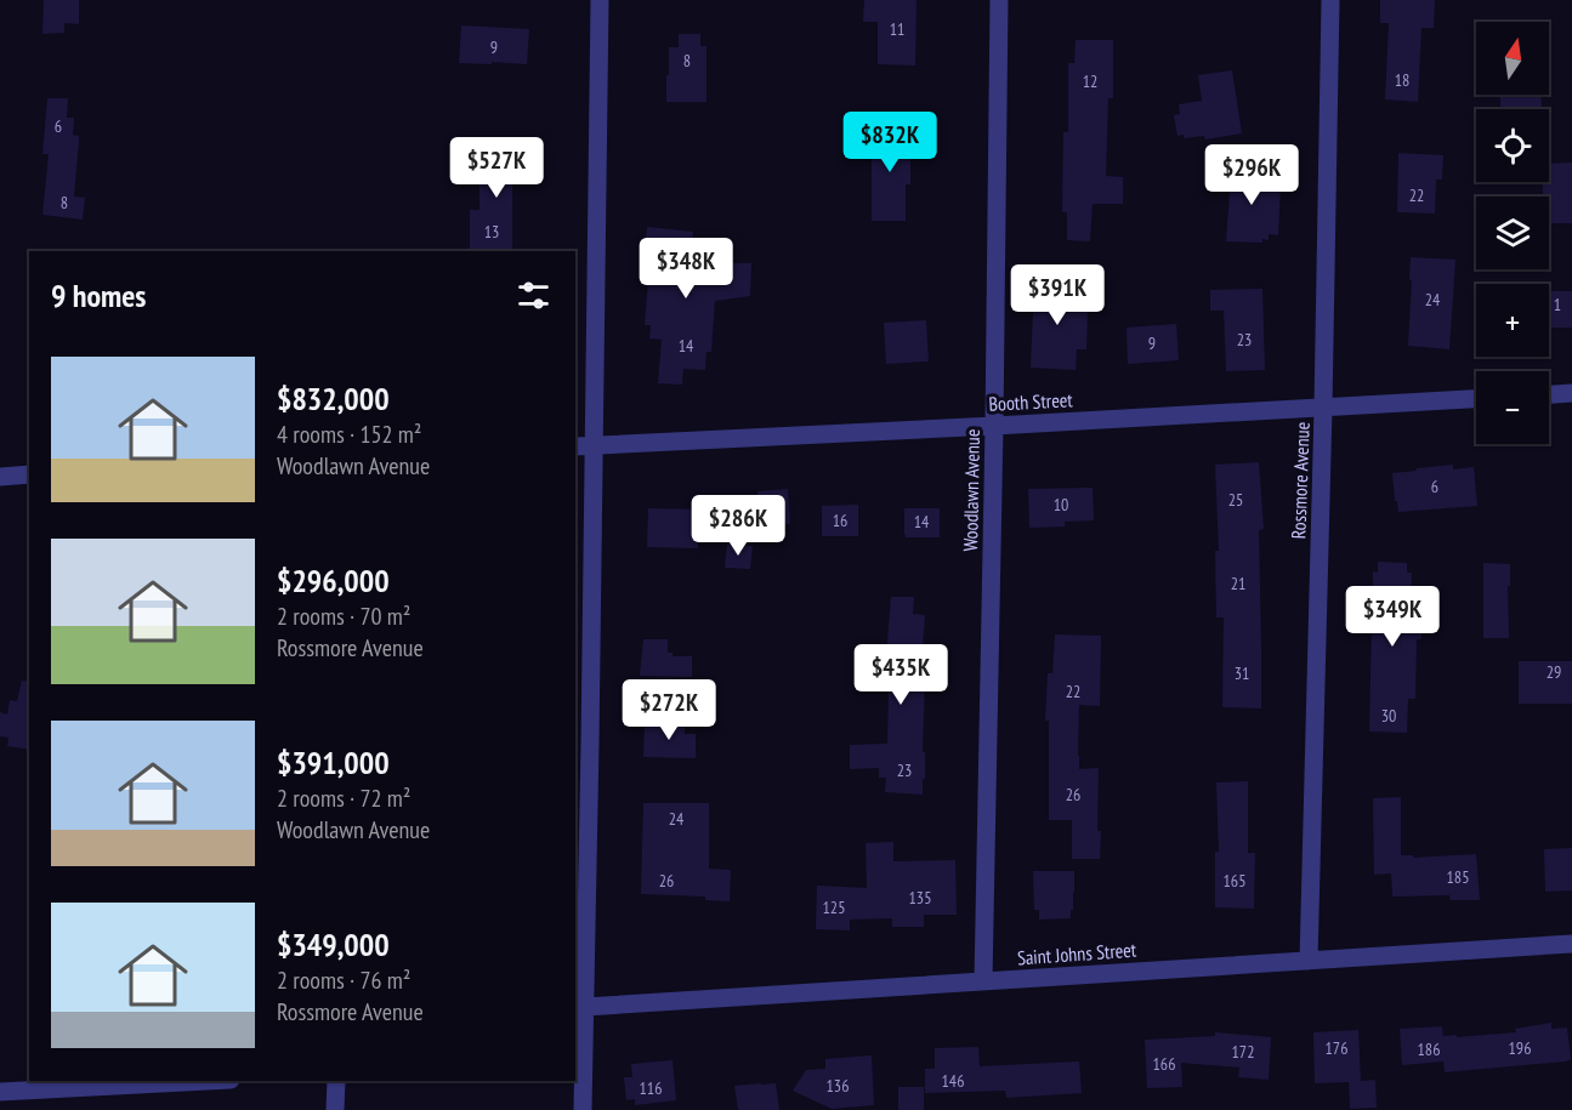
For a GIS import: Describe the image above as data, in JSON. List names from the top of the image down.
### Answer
{
  "streets": {
    "street": [
      "Booth Street",
      "Rossmore Avenue",
      "Woodlawn Avenue",
      "Saint Johns Street"
    ]
  },
  "crossings": [
    ["Booth Street", "Rossmore Avenue"],
    ["Booth Street", "Woodlawn Avenue"],
    ["Rossmore Avenue", "Saint Johns Street"],
    ["Woodlawn Avenue", "Saint Johns Street"]
  ],
  "house_numbers": [
    "11",
    "9",
    "8",
    "18",
    "12",
    "6",
    "22",
    "8",
    "13",
    "24",
    "1",
    "23",
    "9",
    "14",
    "6",
    "25",
    "10",
    "16",
    "14",
    "21",
    "29",
    "31",
    "22",
    "30",
    "23",
    "26",
    "24",
    "185",
    "26",
    "165",
    "135",
    "125",
    "176",
    "196",
    "186",
    "172",
    "166",
    "146",
    "136",
    "116"
  ],
  "north": "top",
  "page": {
    "map_buttons": ["+", "−"],
    "price": [
      "$832K",
      "$527K",
      "$296K",
      "$348K",
      "$391K",
      "$286K",
      "$349K",
      "$435K",
      "$272K"
    ],
    "heading": "9 homes",
    "list": [
      {
        "name": "$832,000",
        "note": "4 rooms · 152 m² · Woodlawn Avenue"
      },
      {
        "name": "$296,000",
        "note": "2 rooms · 70 m² · Rossmore Avenue"
      },
      {
        "name": "$391,000",
        "note": "2 rooms · 72 m² · Woodlawn Avenue"
      },
      {
        "name": "$349,000",
        "note": "2 rooms · 76 m² · Rossmore Avenue"
      }
    ]
  }
}
